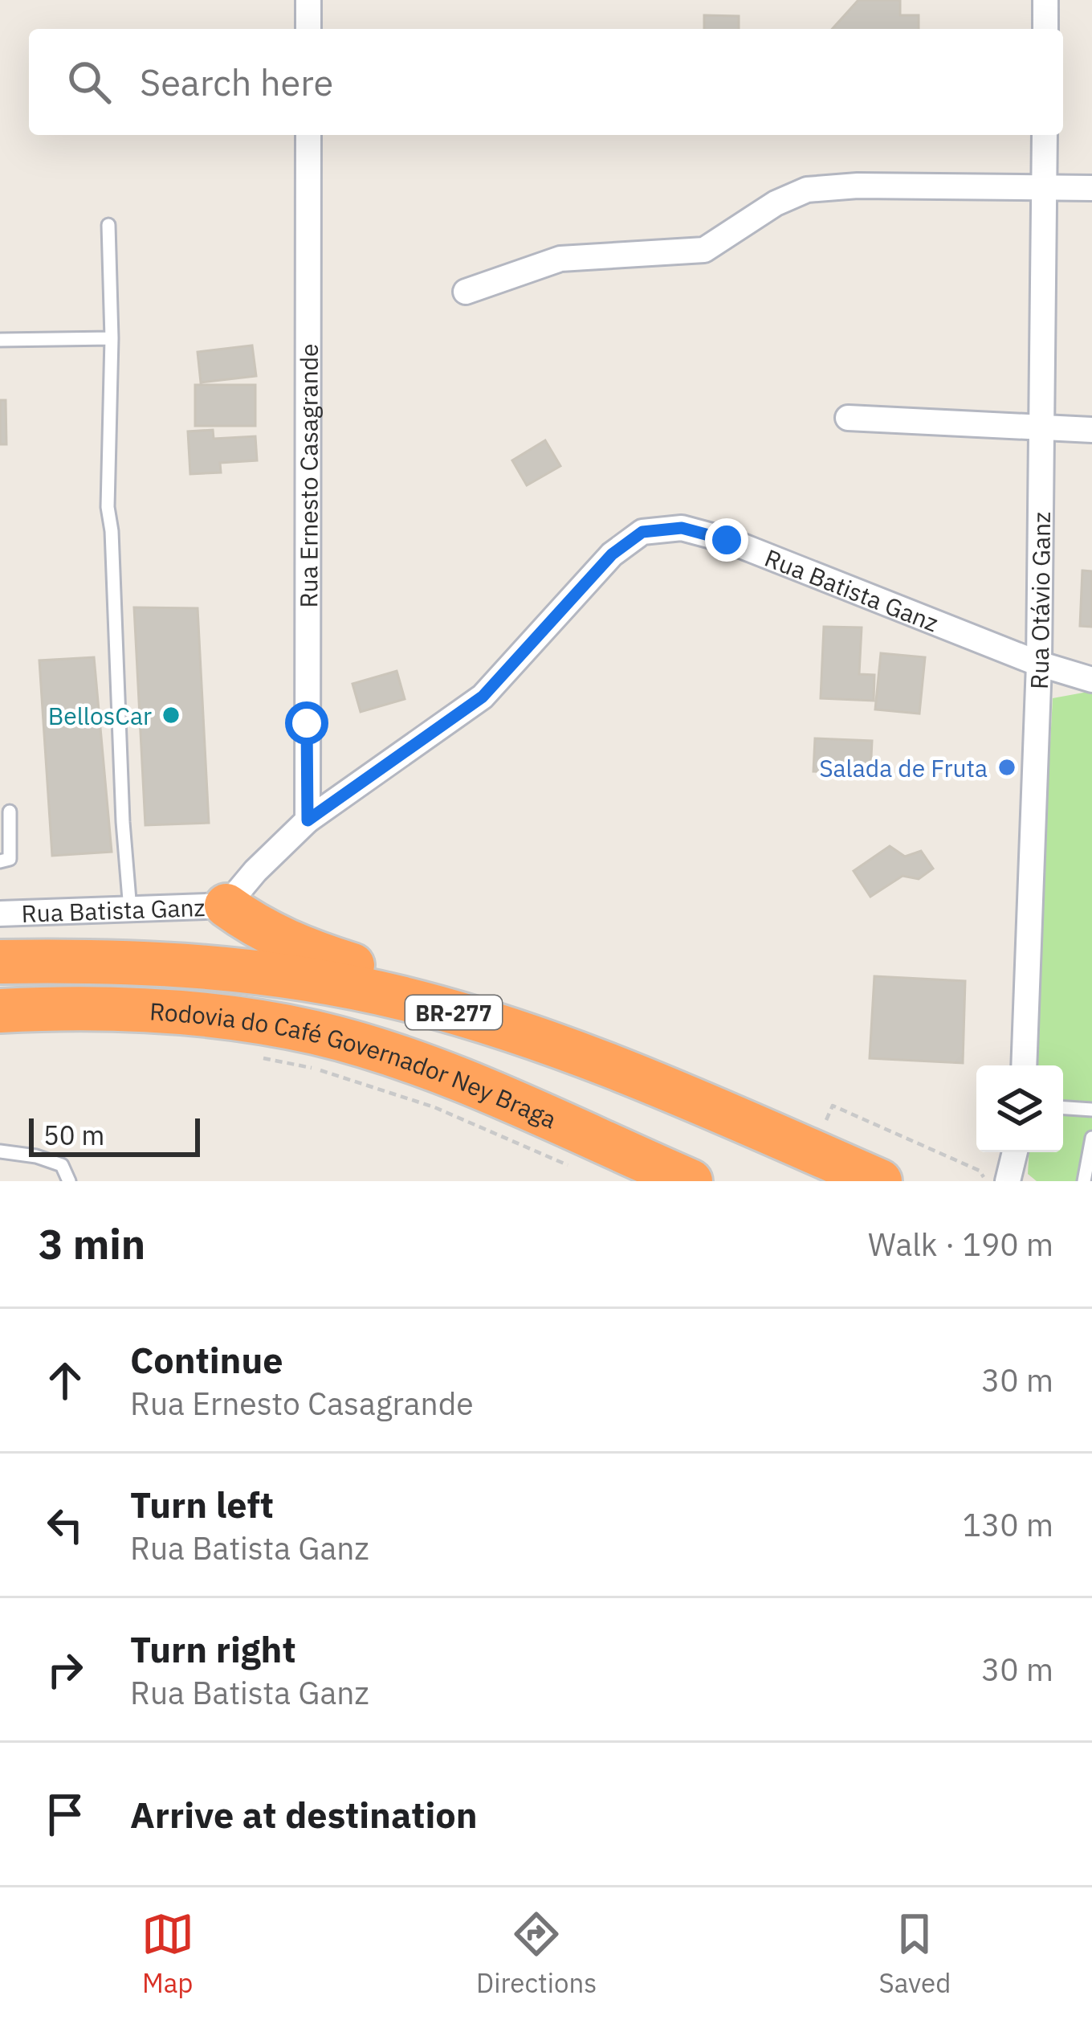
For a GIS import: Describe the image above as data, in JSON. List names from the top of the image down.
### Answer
{
  "streets": {
    "highway": ["BR-277", "Rodovia do Café Governador Ney Braga"],
    "street": ["Rua Ernesto Casagrande", "Rua Batista Ganz", "Rua Otávio Ganz"]
  },
  "crossings": [
    ["Rua Ernesto Casagrande", "Rua Batista Ganz"],
    ["Rua Batista Ganz", "Rua Otávio Ganz"]
  ],
  "places": ["BellosCar", "Salada de Fruta"],
  "scale_bar": "50 m",
  "page": {
    "search": "Search here",
    "scale": "50 m",
    "heading": ["3 min", "Walk · 190 m"],
    "list": [
      ["Continue", "Rua Ernesto Casagrande", "30 m"],
      ["Turn left", "Rua Batista Ganz", "130 m"],
      ["Turn right", "Rua Batista Ganz", "30 m"],
      "Arrive at destination"
    ],
    "nav": ["Map", "Directions", "Saved"]
  }
}
